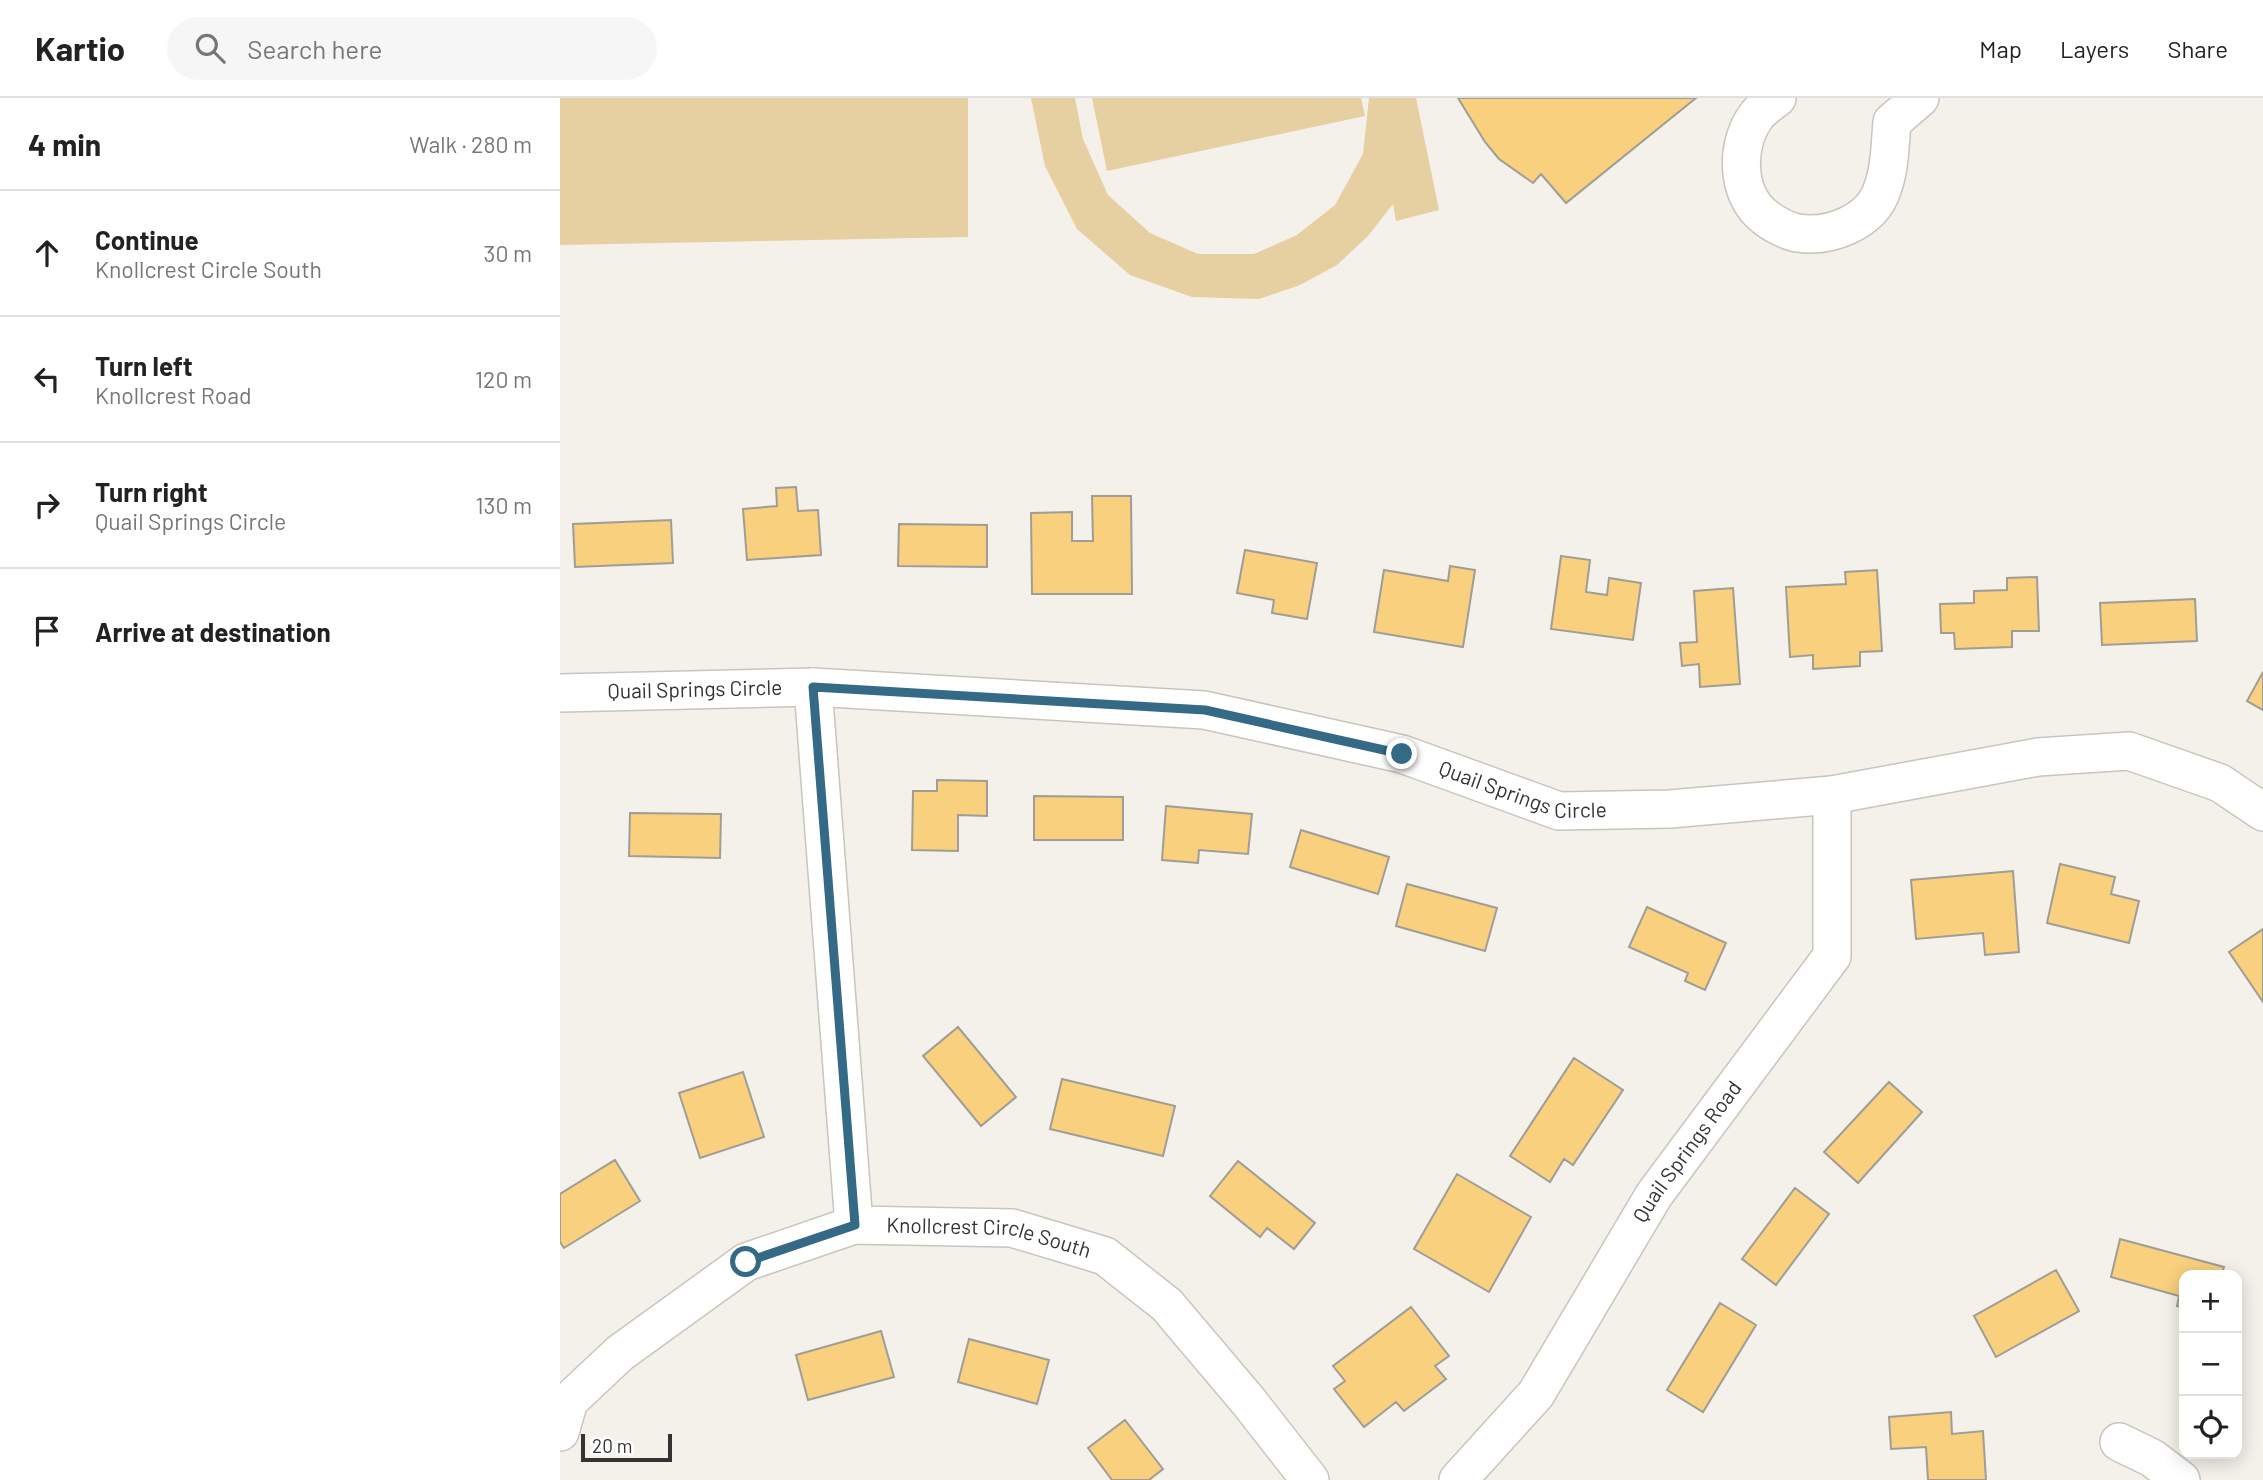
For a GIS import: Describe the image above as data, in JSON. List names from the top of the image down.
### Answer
{
  "streets": {
    "street": ["Quail Springs Circle", "Quail Springs Road", "Knollcrest Circle South"]
  },
  "crossings": [
    ["Quail Springs Circle", "Quail Springs Road"]
  ],
  "scale_bar": "20 m",
  "page": {
    "header": "Kartio",
    "search": "Search here",
    "nav": ["Map", "Layers", "Share"],
    "heading": ["4 min", "Walk · 280 m"],
    "list": [
      ["Continue", "Knollcrest Circle South", "30 m"],
      ["Turn left", "Knollcrest Road", "120 m"],
      ["Turn right", "Quail Springs Circle", "130 m"],
      "Arrive at destination"
    ],
    "map_buttons": ["+", "−"],
    "scale": "20 m"
  }
}
